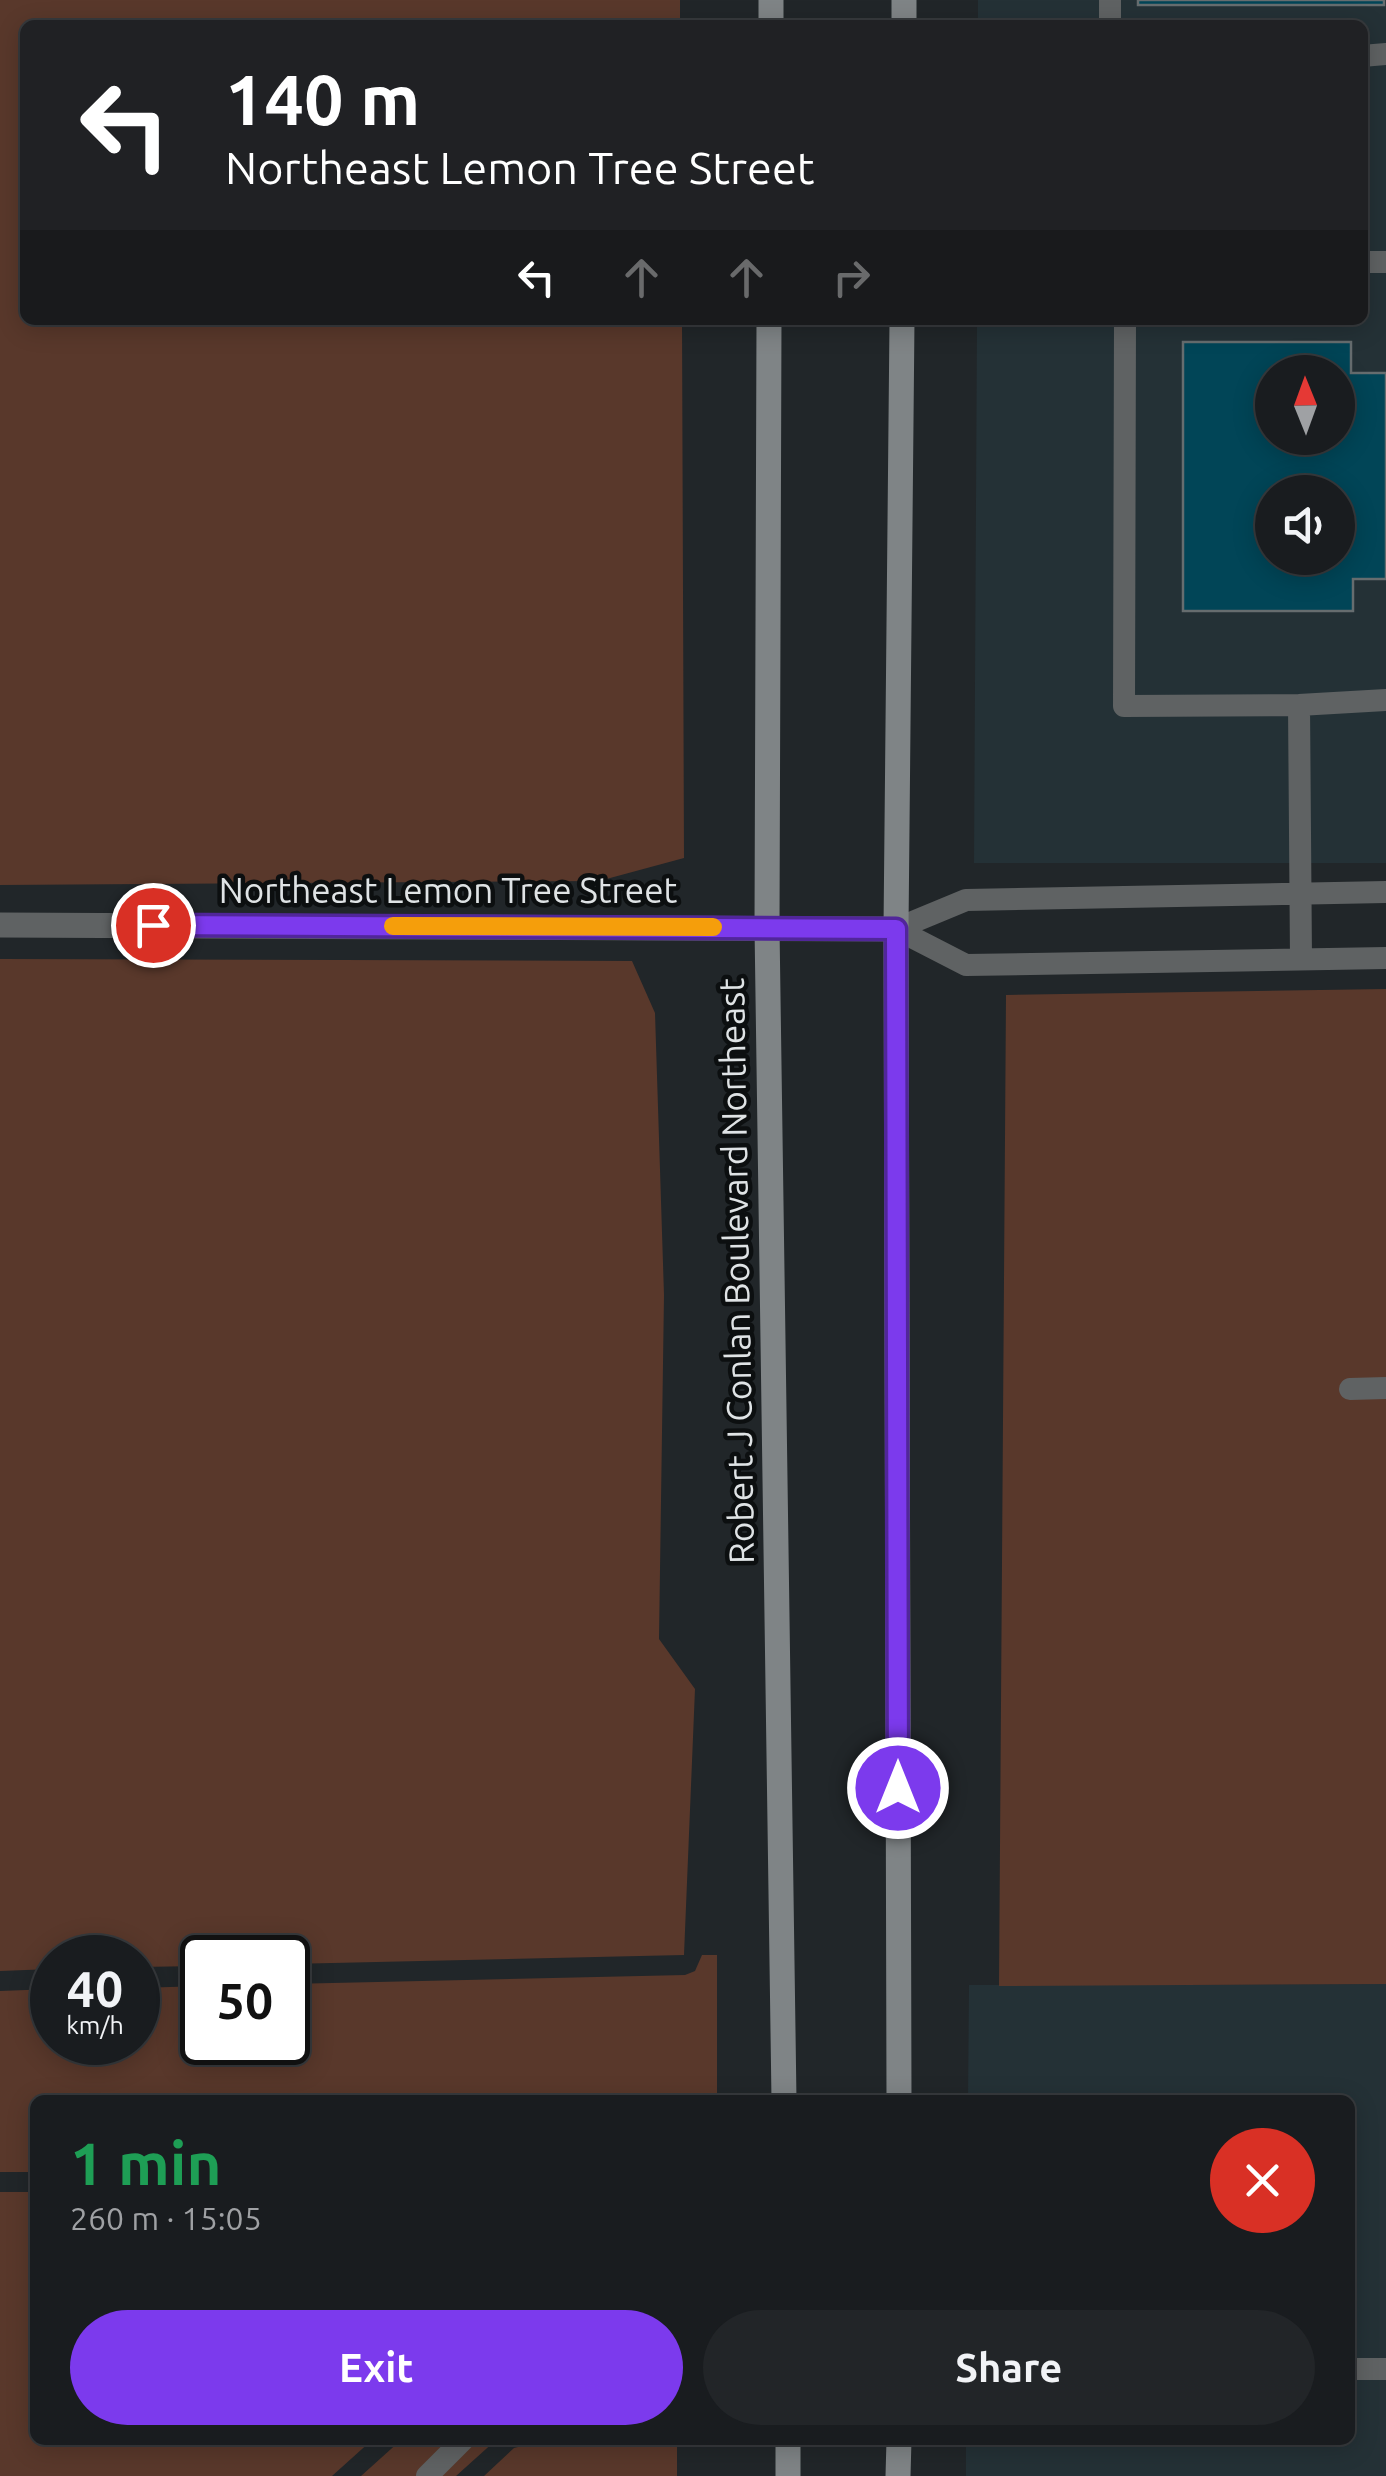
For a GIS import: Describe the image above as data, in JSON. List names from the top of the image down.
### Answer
{
  "streets": {
    "main road": ["Robert J Conlan Boulevard Northeast"],
    "street": ["Northeast Lemon Tree Street"]
  },
  "crossings": [
    ["Northeast Lemon Tree Street", "Robert J Conlan Boulevard Northeast"]
  ],
  "north": "top",
  "page": {
    "turn": ["140 m", "Northeast Lemon Tree Street"],
    "speed": "40 km/h",
    "limit": "50",
    "heading": ["1 min", "260 m · 15:05"],
    "buttons": ["Exit", "Share"]
  }
}
